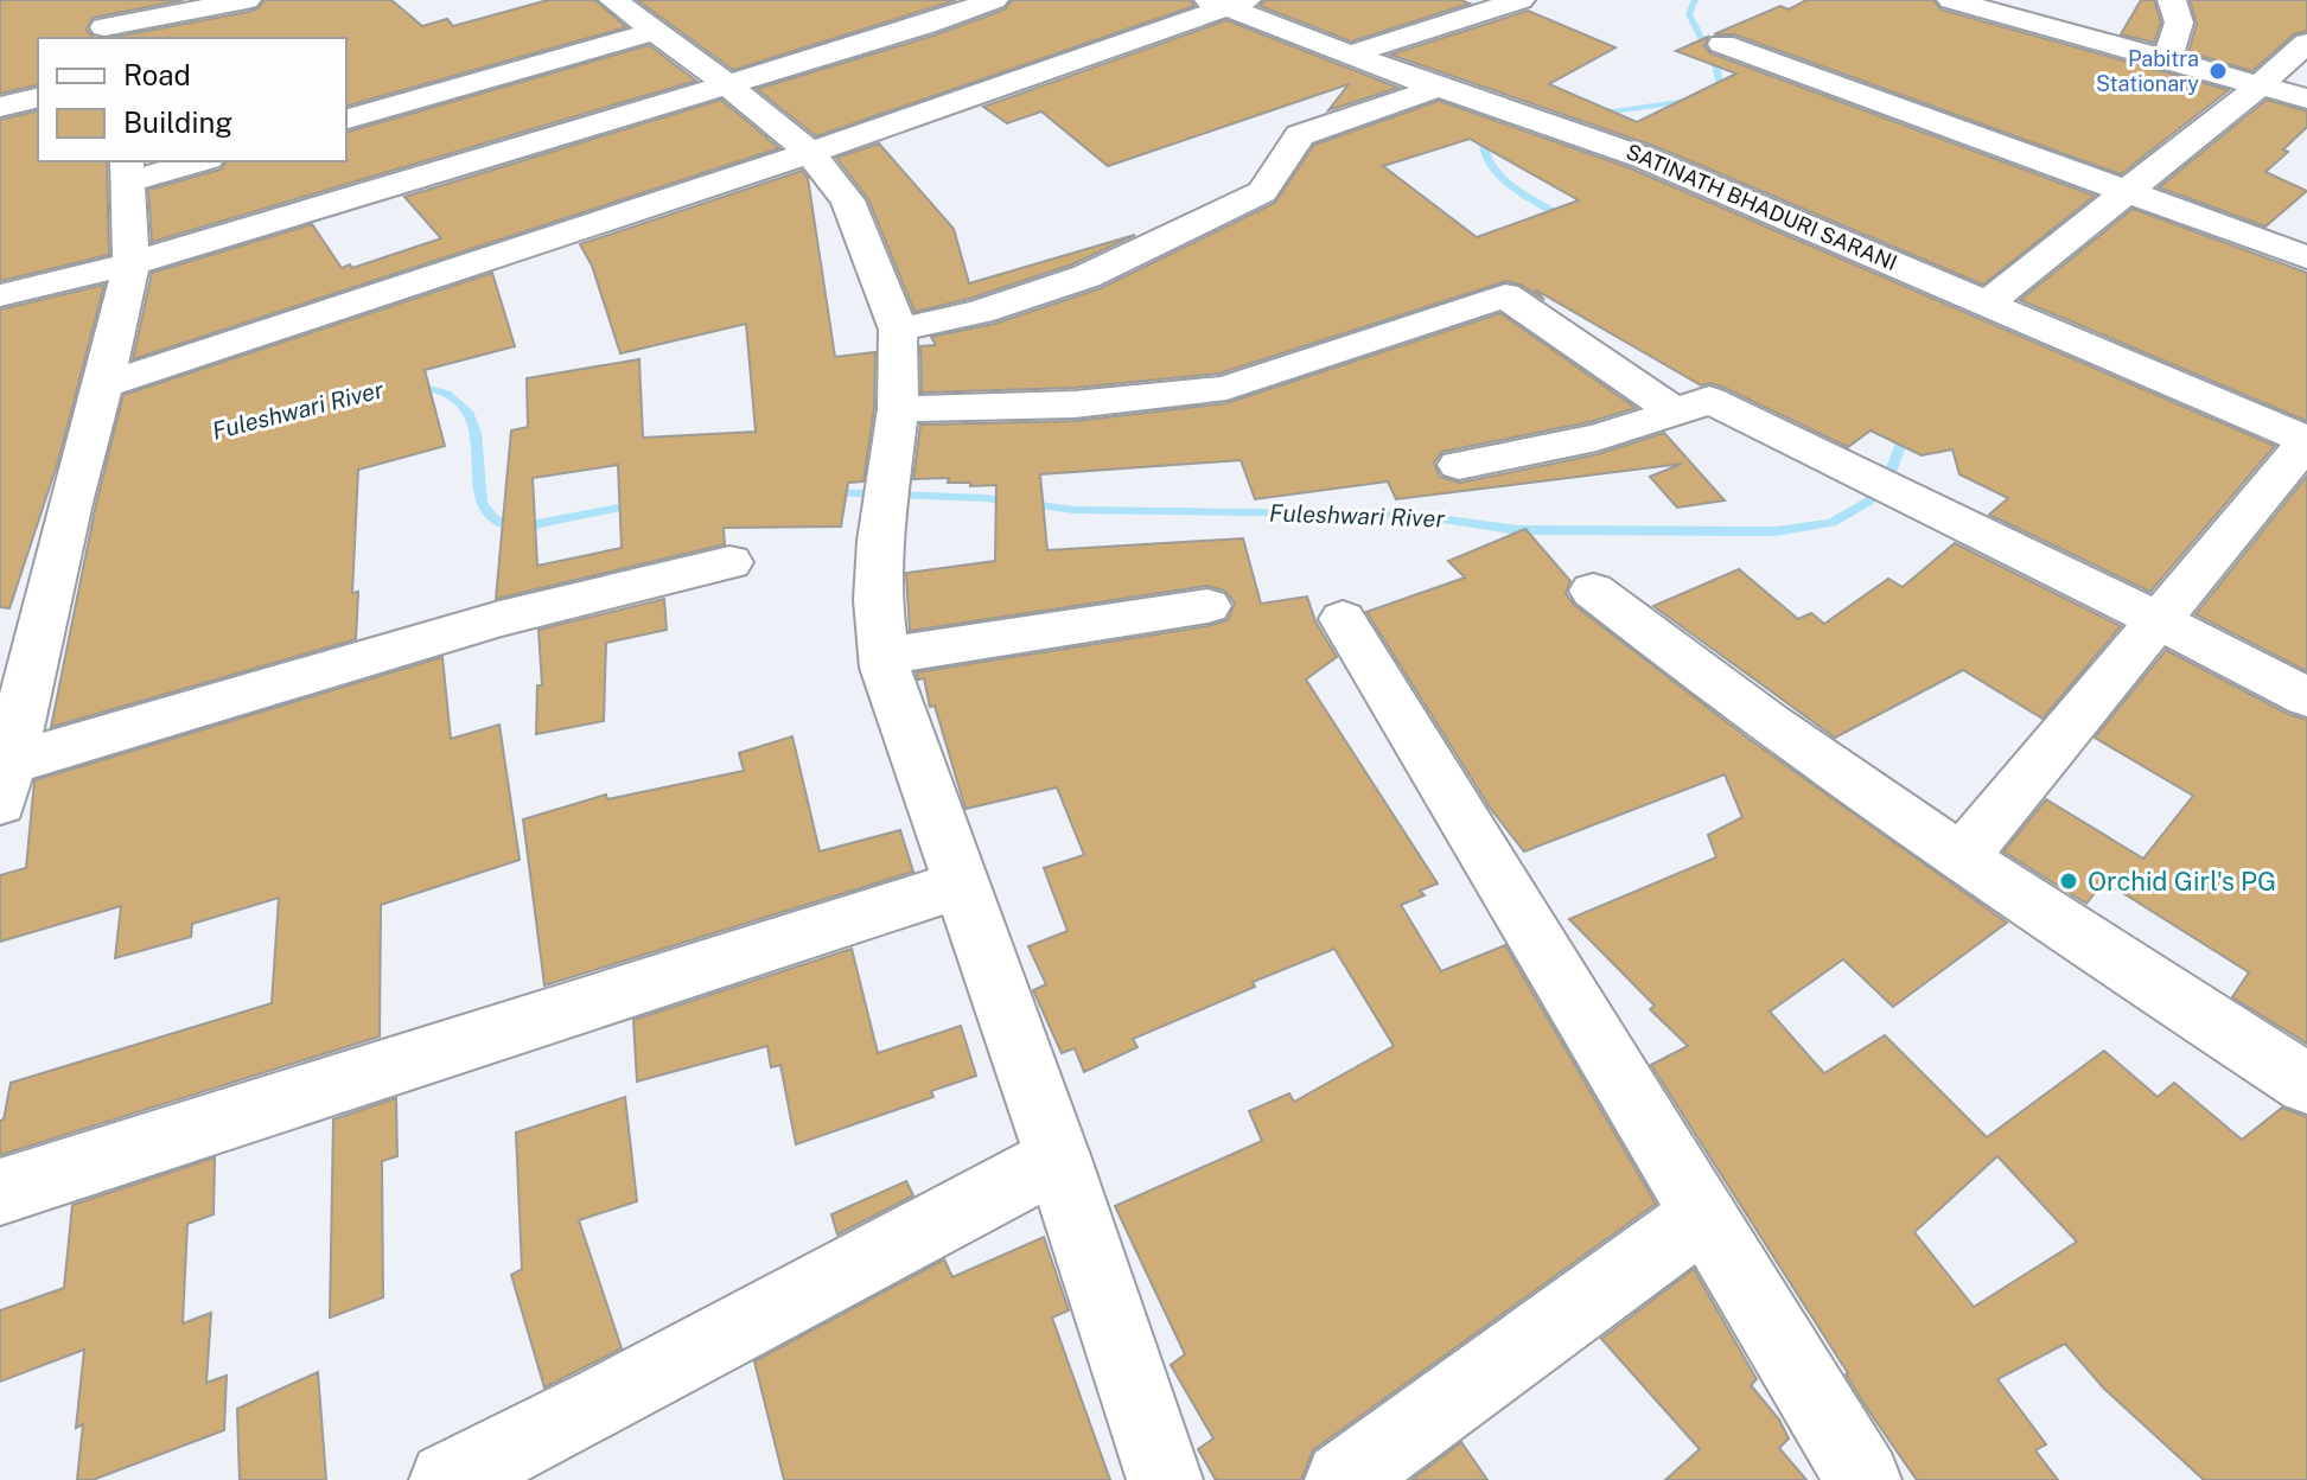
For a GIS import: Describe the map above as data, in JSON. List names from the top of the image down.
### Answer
{
  "streets": {
    "street": ["SATINATH BHADURI SARANI"]
  },
  "water": ["Fuleshwari River"],
  "places": ["Pabitra Stationary", "Orchid Girl's PG"],
  "legend": ["Road", "Building"]
}
